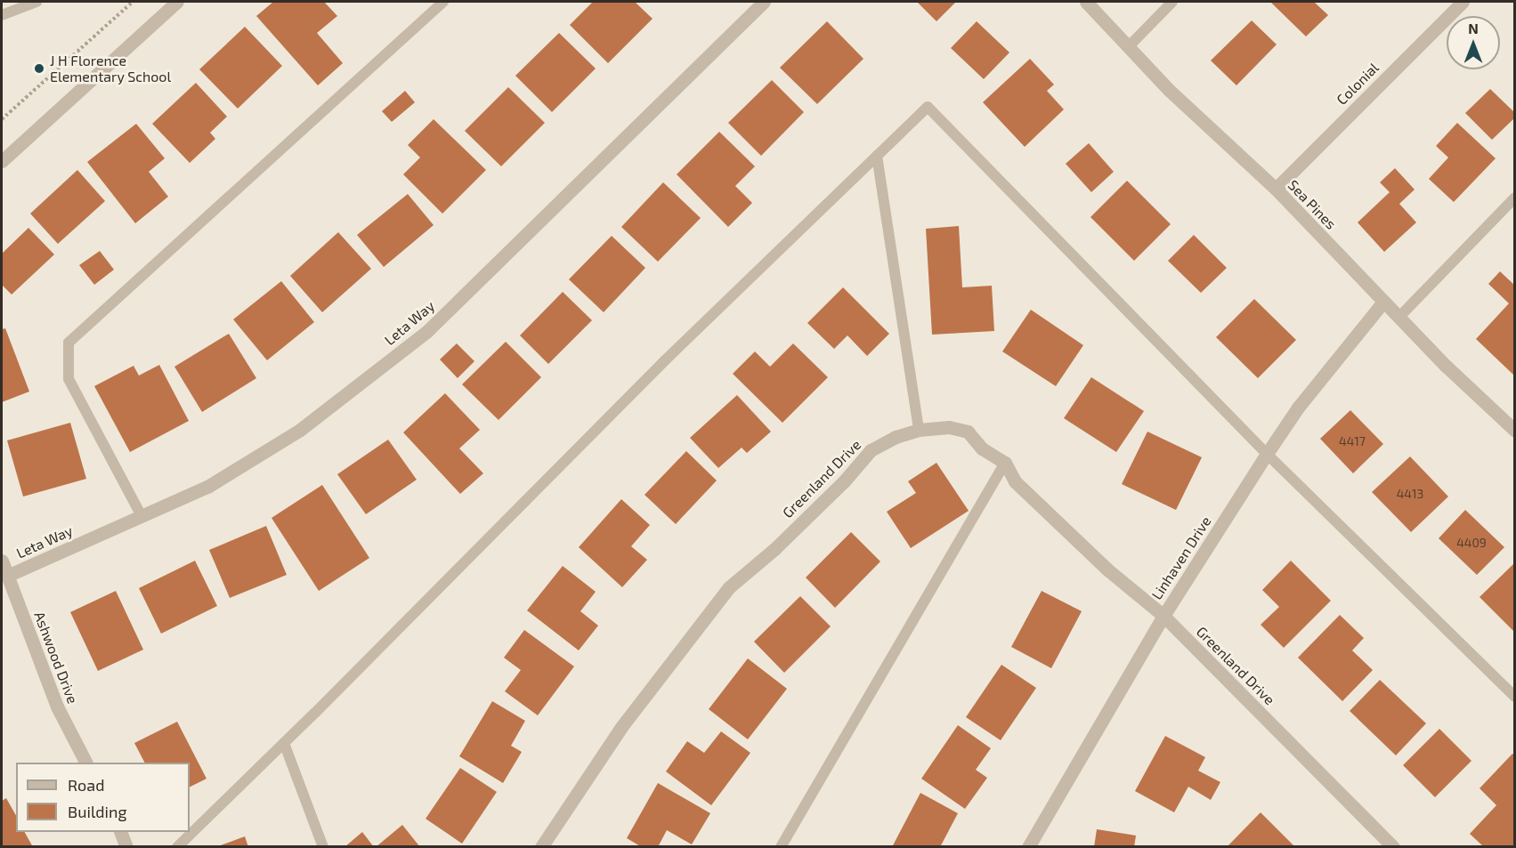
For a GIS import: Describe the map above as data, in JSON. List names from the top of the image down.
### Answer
{
  "streets": {
    "street": [
      "Colonial",
      "Sea Pines",
      "Leta Way",
      "Greenland Drive",
      "Linhaven Drive",
      "Ashwood Drive"
    ]
  },
  "crossings": [
    ["Colonial", "Sea Pines"],
    ["Sea Pines", "Linhaven Drive"],
    ["Leta Way", "Ashwood Drive"],
    ["Greenland Drive", "Linhaven Drive"]
  ],
  "places": ["J H Florence Elementary School"],
  "house_numbers": ["4417", "4413", "4409"],
  "legend": ["Road", "Building"],
  "north": "top"
}
